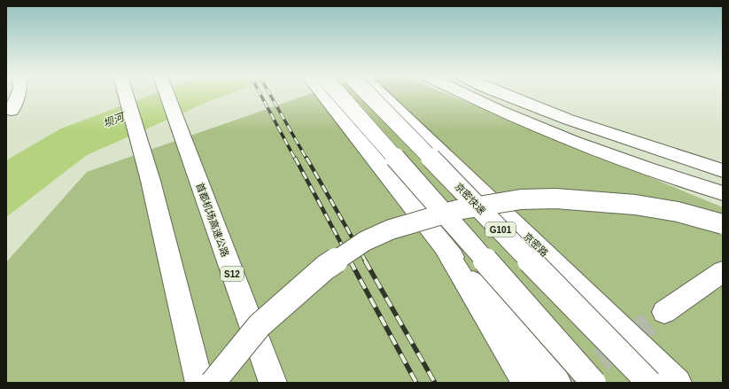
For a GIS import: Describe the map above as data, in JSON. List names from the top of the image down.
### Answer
{
  "streets": {
    "main road": [
      "京密快速",
      "首都机场高速公路",
      "G101",
      "京密路",
      "S12"
    ]
  },
  "water": ["坝河"]
}
